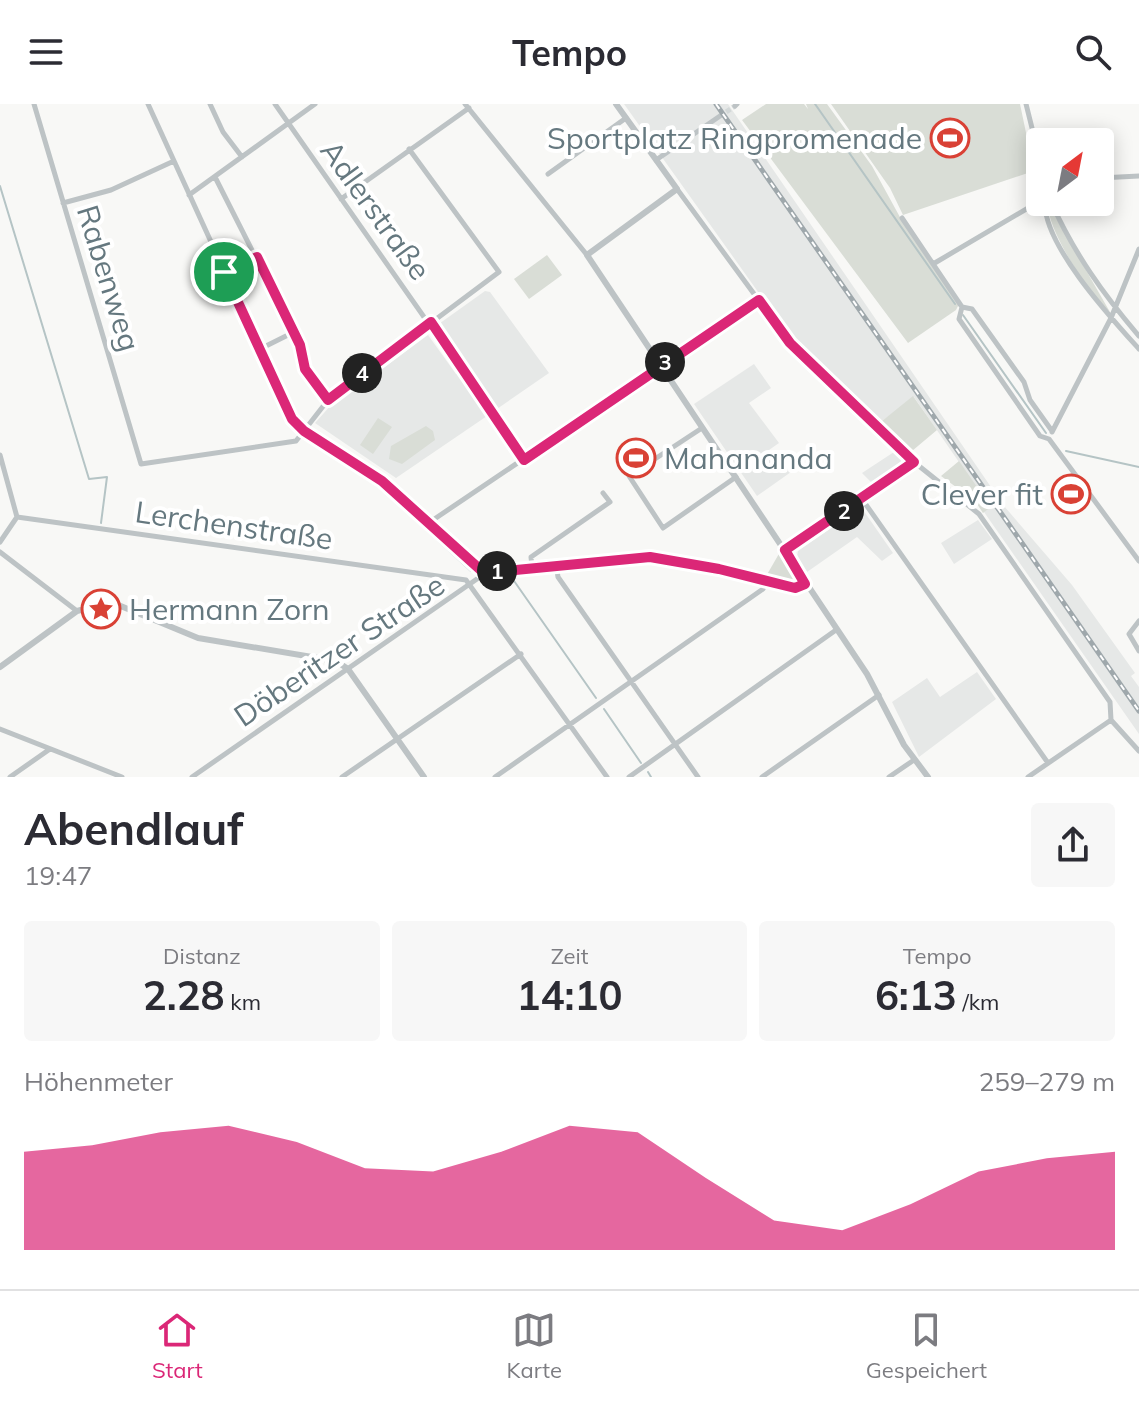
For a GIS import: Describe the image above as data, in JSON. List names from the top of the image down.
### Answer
{
  "streets": {
    "street": [
      "Adlerstraße",
      "Rabenweg",
      "Lerchenstraße",
      "Döberitzer Straße"
    ]
  },
  "crossings": [
    ["Lerchenstraße", "Döberitzer Straße"]
  ],
  "places": {
    "sports": ["Sportplatz Ringpromenade", "Mahananda", "Clever fit"],
    "place": ["Hermann Zorn"]
  },
  "north": "top right",
  "page": {
    "header": "Tempo",
    "pins": [
      "3",
      "4",
      "2",
      "1"
    ],
    "heading": ["Abendlauf", "19:47"],
    "stats": [
      ["Distanz", "2.28 km"],
      ["Zeit", "14:10"],
      ["Tempo", "6:13 /km"]
    ],
    "chart": ["Höhenmeter", "259–279 m"],
    "tabs": ["Start", "Karte", "Gespeichert"]
  }
}
